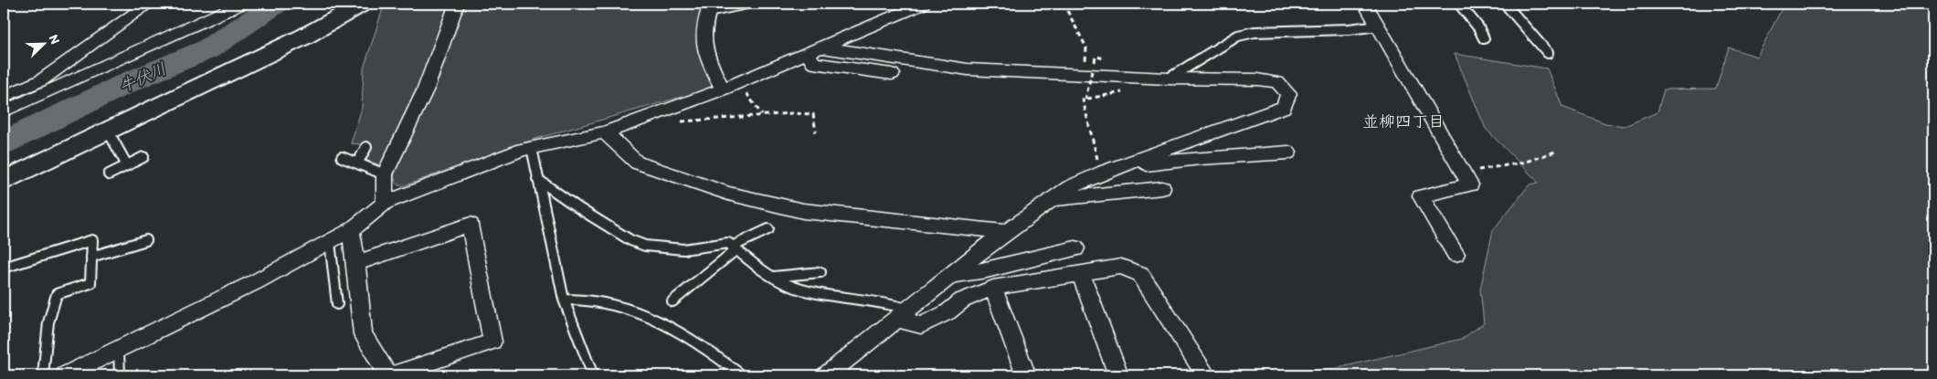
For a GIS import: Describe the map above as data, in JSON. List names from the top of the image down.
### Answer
{
  "districts": ["並柳四丁目"],
  "water": ["牛伏川"],
  "north": "top right"
}
